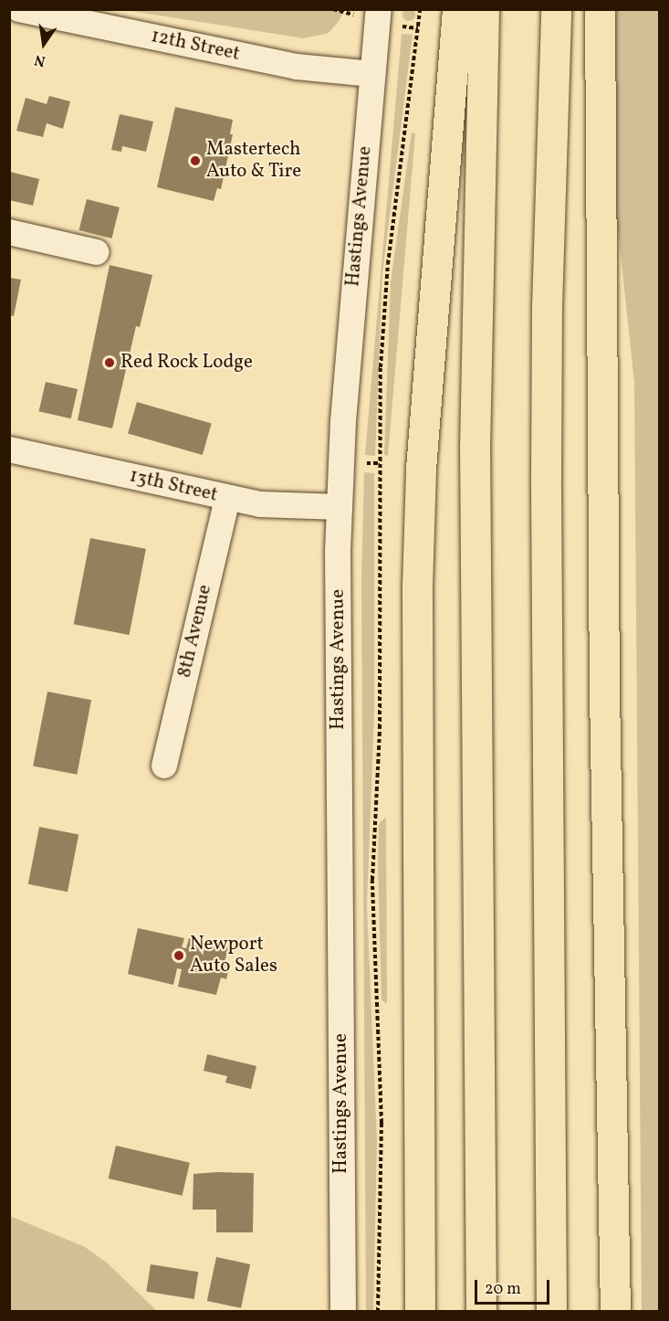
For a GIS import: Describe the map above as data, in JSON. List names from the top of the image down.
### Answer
{
  "streets": {
    "street": [
      "12th Street",
      "Hastings Avenue",
      "13th Street",
      "8th Avenue"
    ]
  },
  "crossings": [
    ["12th Street", "Hastings Avenue"],
    ["Hastings Avenue", "13th Street"],
    ["13th Street", "8th Avenue"]
  ],
  "places": ["Mastertech Auto & Tire", "Red Rock Lodge", "Newport Auto Sales"],
  "scale_bar": "20 m",
  "north": "bottom"
}
